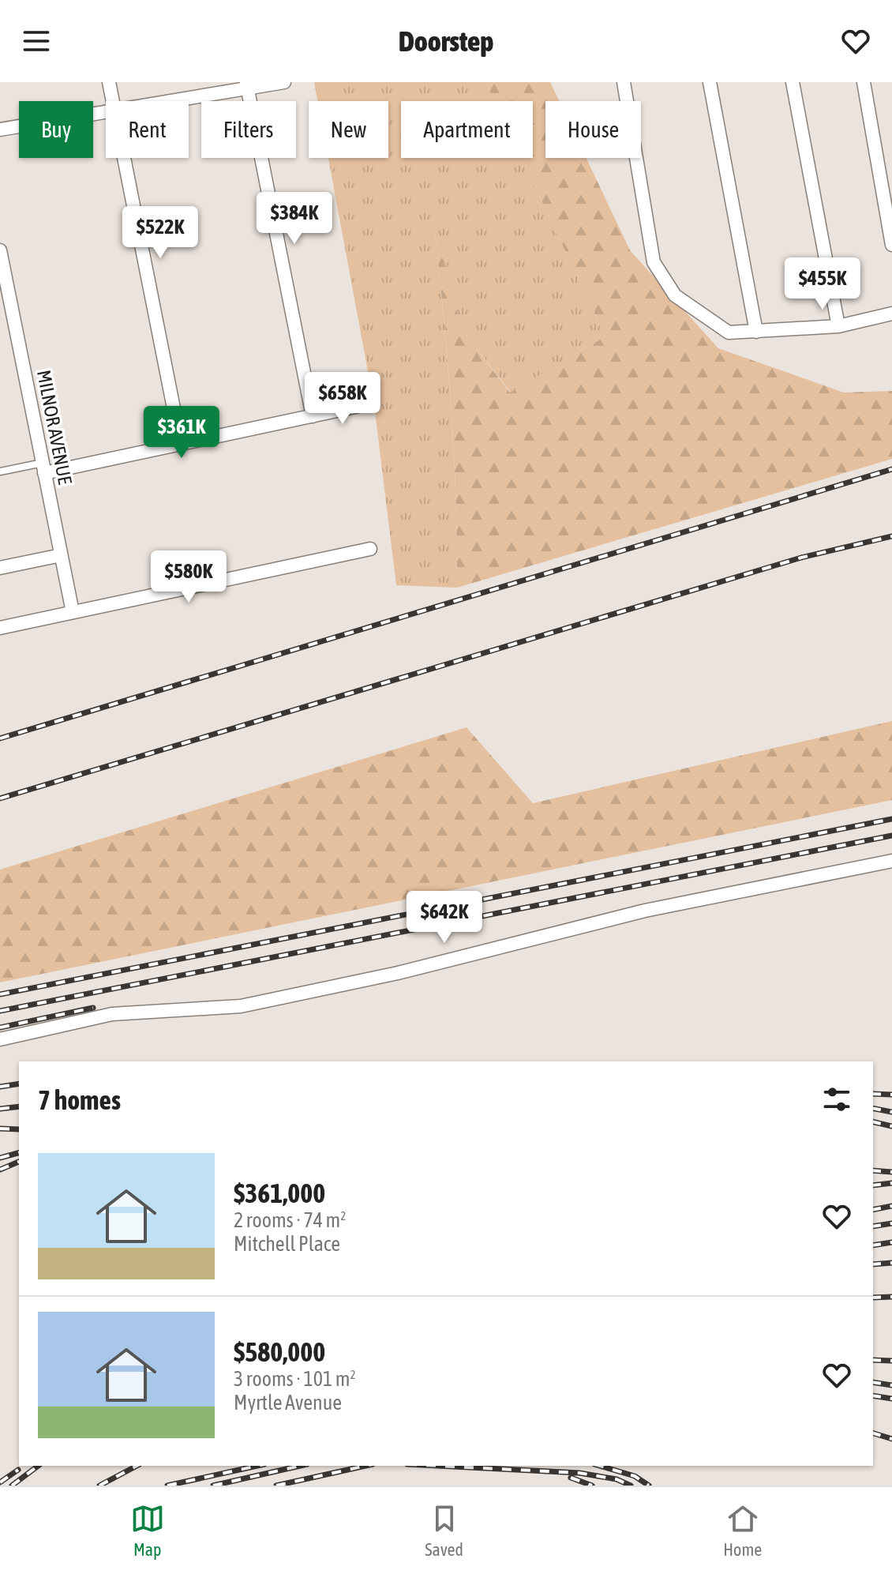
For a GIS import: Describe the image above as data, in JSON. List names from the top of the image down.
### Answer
{
  "streets": {
    "street": ["MILNOR AVENUE"]
  },
  "page": {
    "header": "Doorstep",
    "chip": [
      "Buy",
      "Rent",
      "Filters",
      "New",
      "Apartment",
      "House"
    ],
    "price": [
      "$384K",
      "$522K",
      "$455K",
      "$658K",
      "$361K",
      "$580K",
      "$642K"
    ],
    "heading": "7 homes",
    "list": [
      {
        "name": "$361,000",
        "note": "2 rooms · 74 m² · Mitchell Place"
      },
      {
        "name": "$580,000",
        "note": "3 rooms · 101 m² · Myrtle Avenue"
      }
    ],
    "tabs": ["Map", "Saved", "Home"]
  }
}
